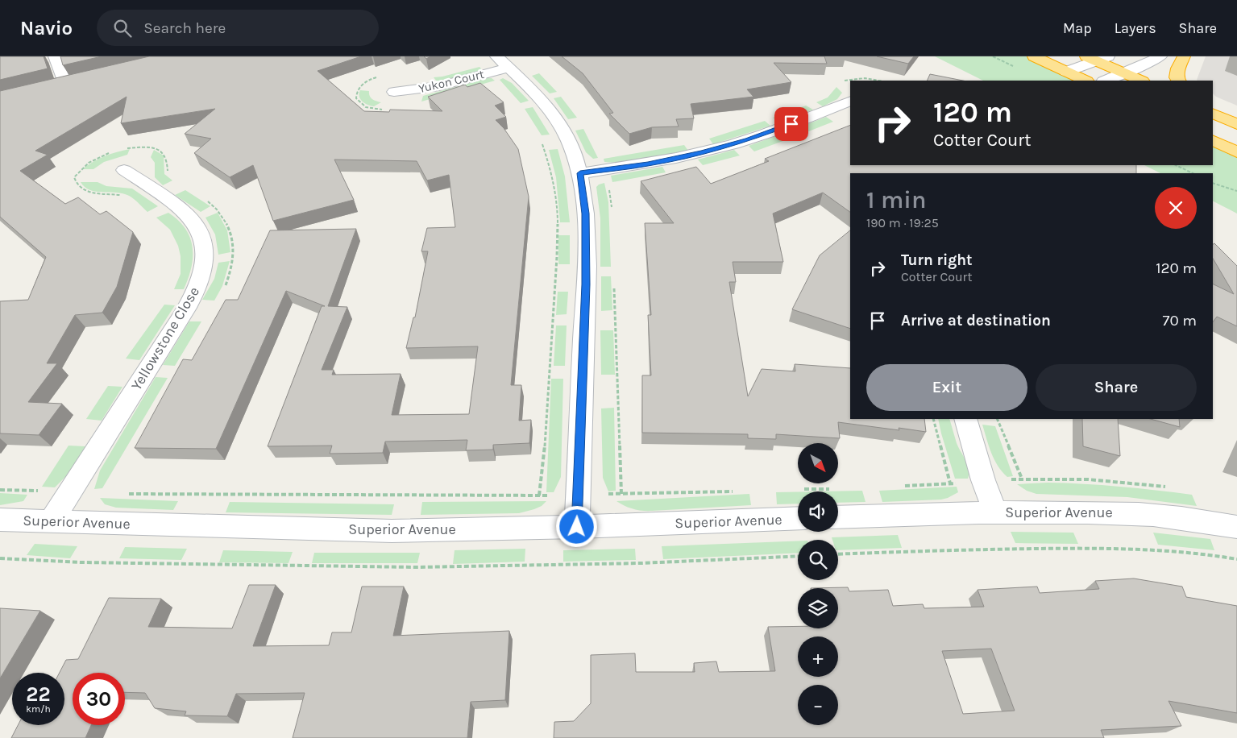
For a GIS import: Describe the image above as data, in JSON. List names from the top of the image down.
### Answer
{
  "streets": {
    "street": ["Yukon Court", "Yellowstone Close", "Superior Avenue"]
  },
  "crossings": [
    ["Yellowstone Close", "Superior Avenue"]
  ],
  "north": "bottom right",
  "page": {
    "header": "Navio",
    "search": "Search here",
    "nav": ["Map", "Layers", "Share"],
    "turn": ["120 m", "Cotter Court"],
    "heading": ["1 min", "190 m · 19:25"],
    "list": [
      {
        "name": "Turn right",
        "note": "Cotter Court",
        "value": "120 m"
      },
      {
        "name": "Arrive at destination",
        "value": "70 m"
      }
    ],
    "buttons": ["Exit", "Share"],
    "map_buttons": ["+", "−"],
    "speed": "22 km/h",
    "limit": "30"
  }
}
